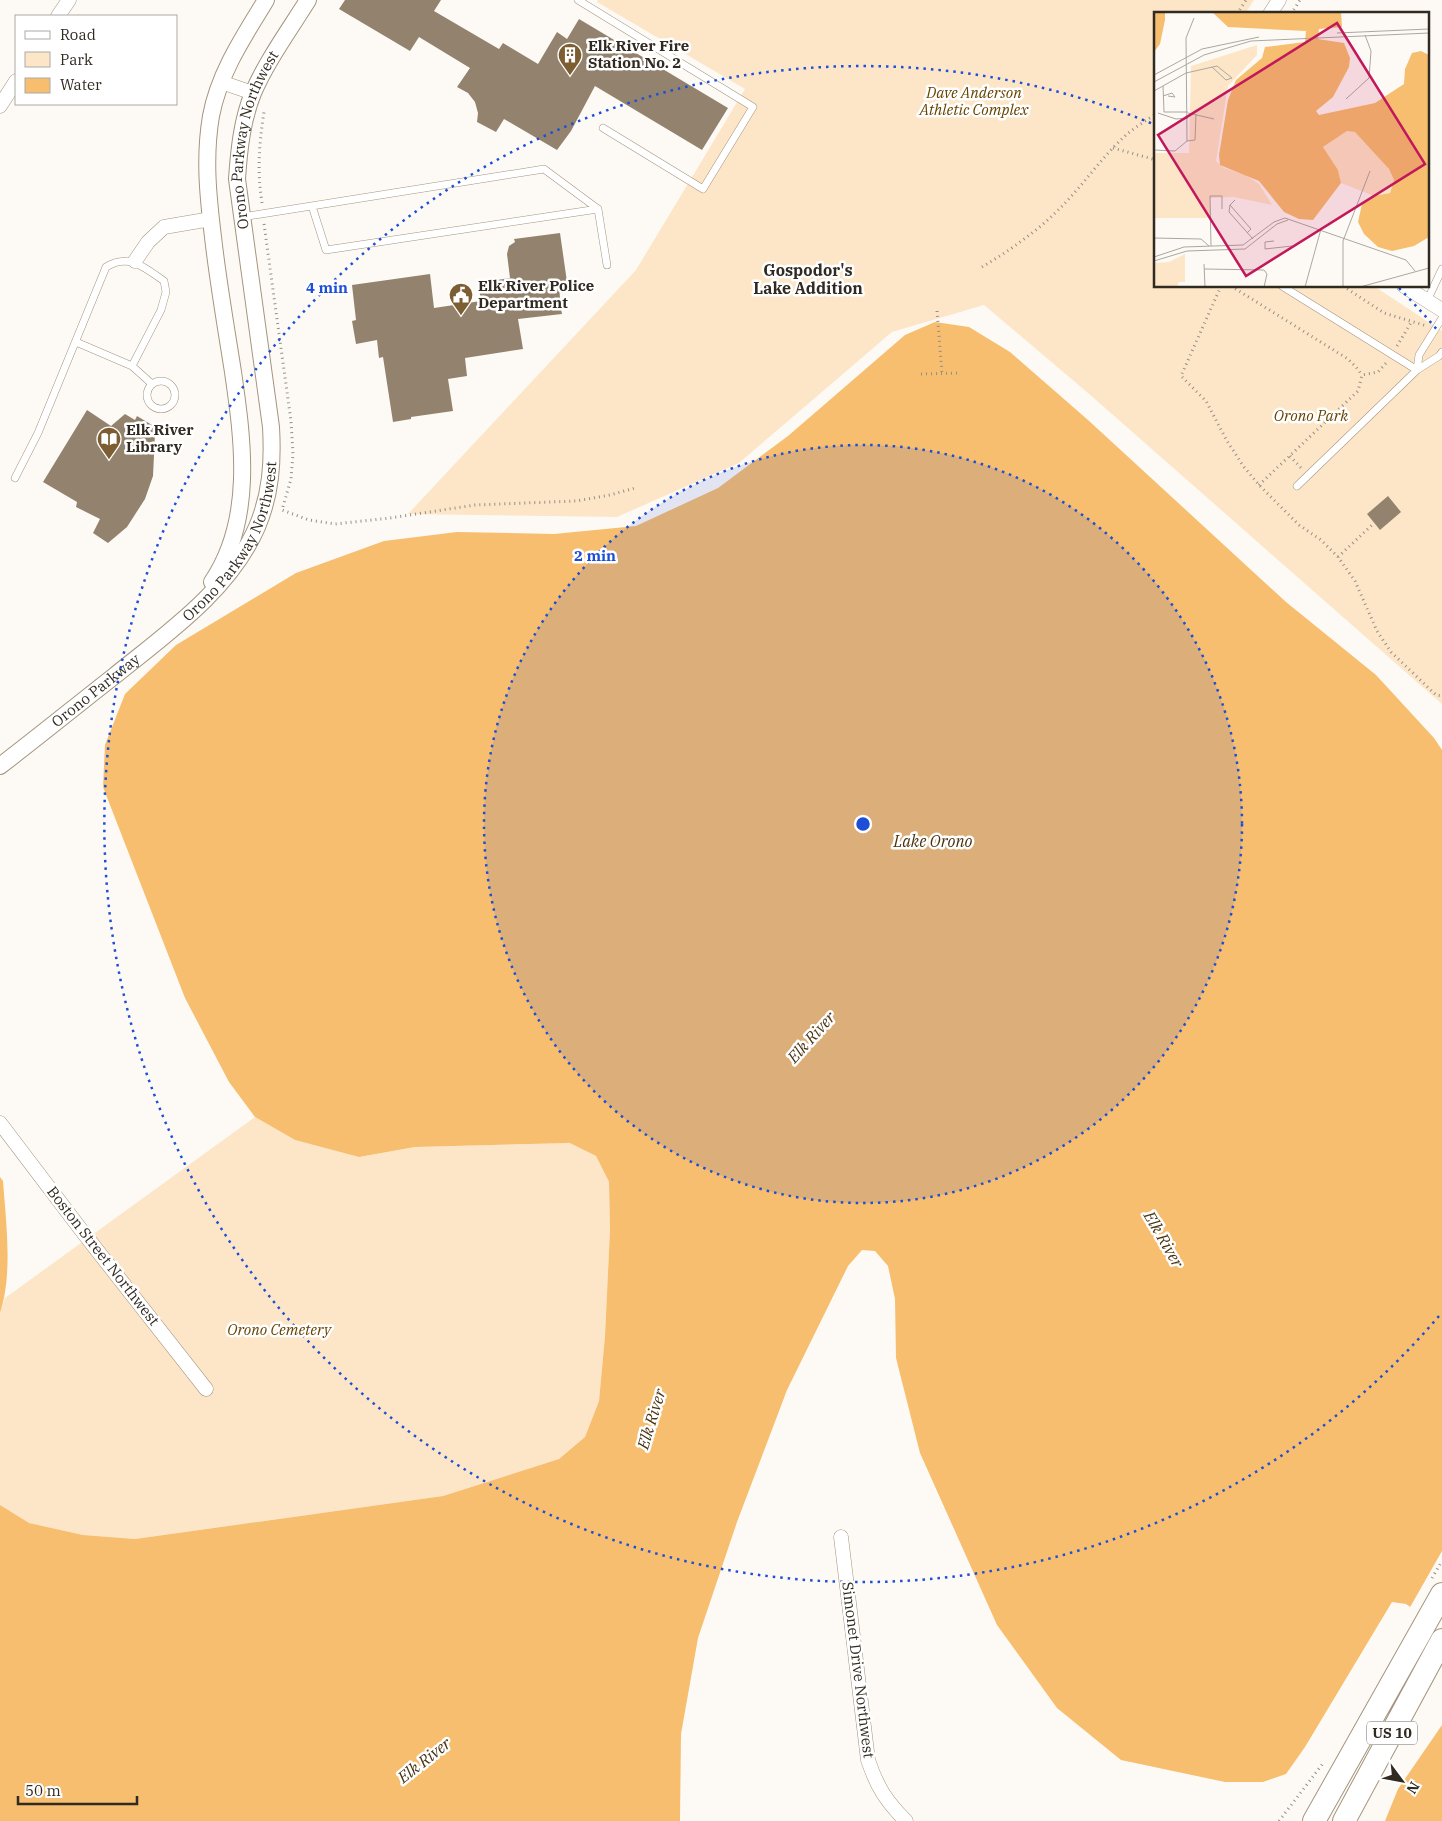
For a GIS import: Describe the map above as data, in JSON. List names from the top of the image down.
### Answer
{
  "streets": {
    "highway": ["US 10"],
    "street": [
      "Orono Parkway Northwest",
      "Orono Parkway",
      "Boston Street Northwest",
      "Simonet Drive Northwest"
    ]
  },
  "crossings": [
    ["Orono Parkway Northwest", "Orono Parkway"]
  ],
  "districts": ["Gospodor's Lake Addition"],
  "water": ["Lake Orono", "Elk River"],
  "parks": ["Dave Anderson Athletic Complex", "Orono Park", "Orono Cemetery"],
  "places": {
    "building": ["Elk River Fire Station No. 2"],
    "public building": ["Elk River Police Department"],
    "library": ["Elk River Library"]
  },
  "legend": ["Road", "Park", "Water"],
  "scale_bar": "50 m",
  "north": "bottom right",
  "rings": ["4 min", "2 min"]
}
